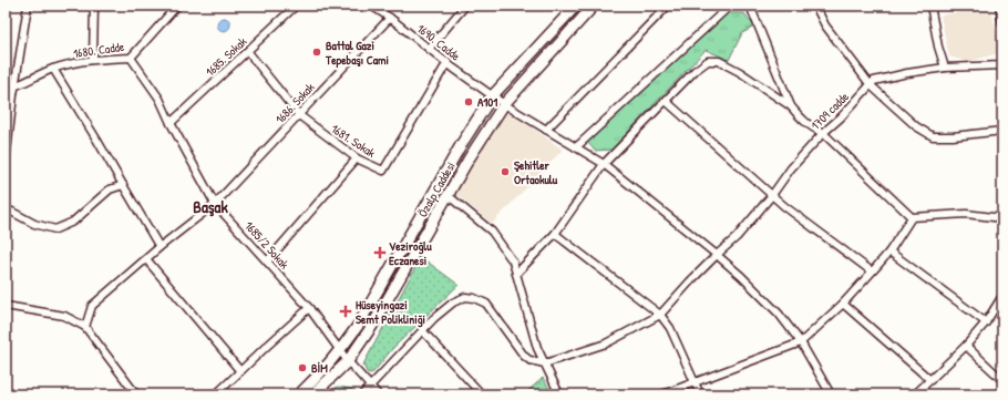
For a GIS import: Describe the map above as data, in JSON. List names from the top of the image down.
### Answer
{
  "streets": {
    "main road": ["Özalp Caddesi"],
    "street": [
      "1690. Cadde",
      "1680. Cadde",
      "1685. Sokak",
      "1686. Sokak",
      "1709 cadde",
      "1681. Sokak",
      "1685/2 Sokak"
    ]
  },
  "crossings": [
    ["1690. Cadde", "1686. Sokak"],
    ["1690. Cadde", "1709 cadde"],
    ["1690. Cadde", "1681. Sokak"],
    ["1690. Cadde", "Özalp Caddesi"],
    ["1680. Cadde", "1685/2 Sokak"],
    ["1685. Sokak", "1681. Sokak"],
    ["1685. Sokak", "1685/2 Sokak"],
    ["1686. Sokak", "1681. Sokak"],
    ["1686. Sokak", "1685/2 Sokak"],
    ["Özalp Caddesi", "1685/2 Sokak"]
  ],
  "districts": ["Başak"],
  "places": {
    "other": [
      "Battal Gazi Tepebaşı Cami",
      "A101",
      "Şehitler Ortaokulu",
      "BİM"
    ],
    "health": ["Veziroğlu Eczanesi", "Hüseyingazi Semt Polikliniği"]
  }
}
